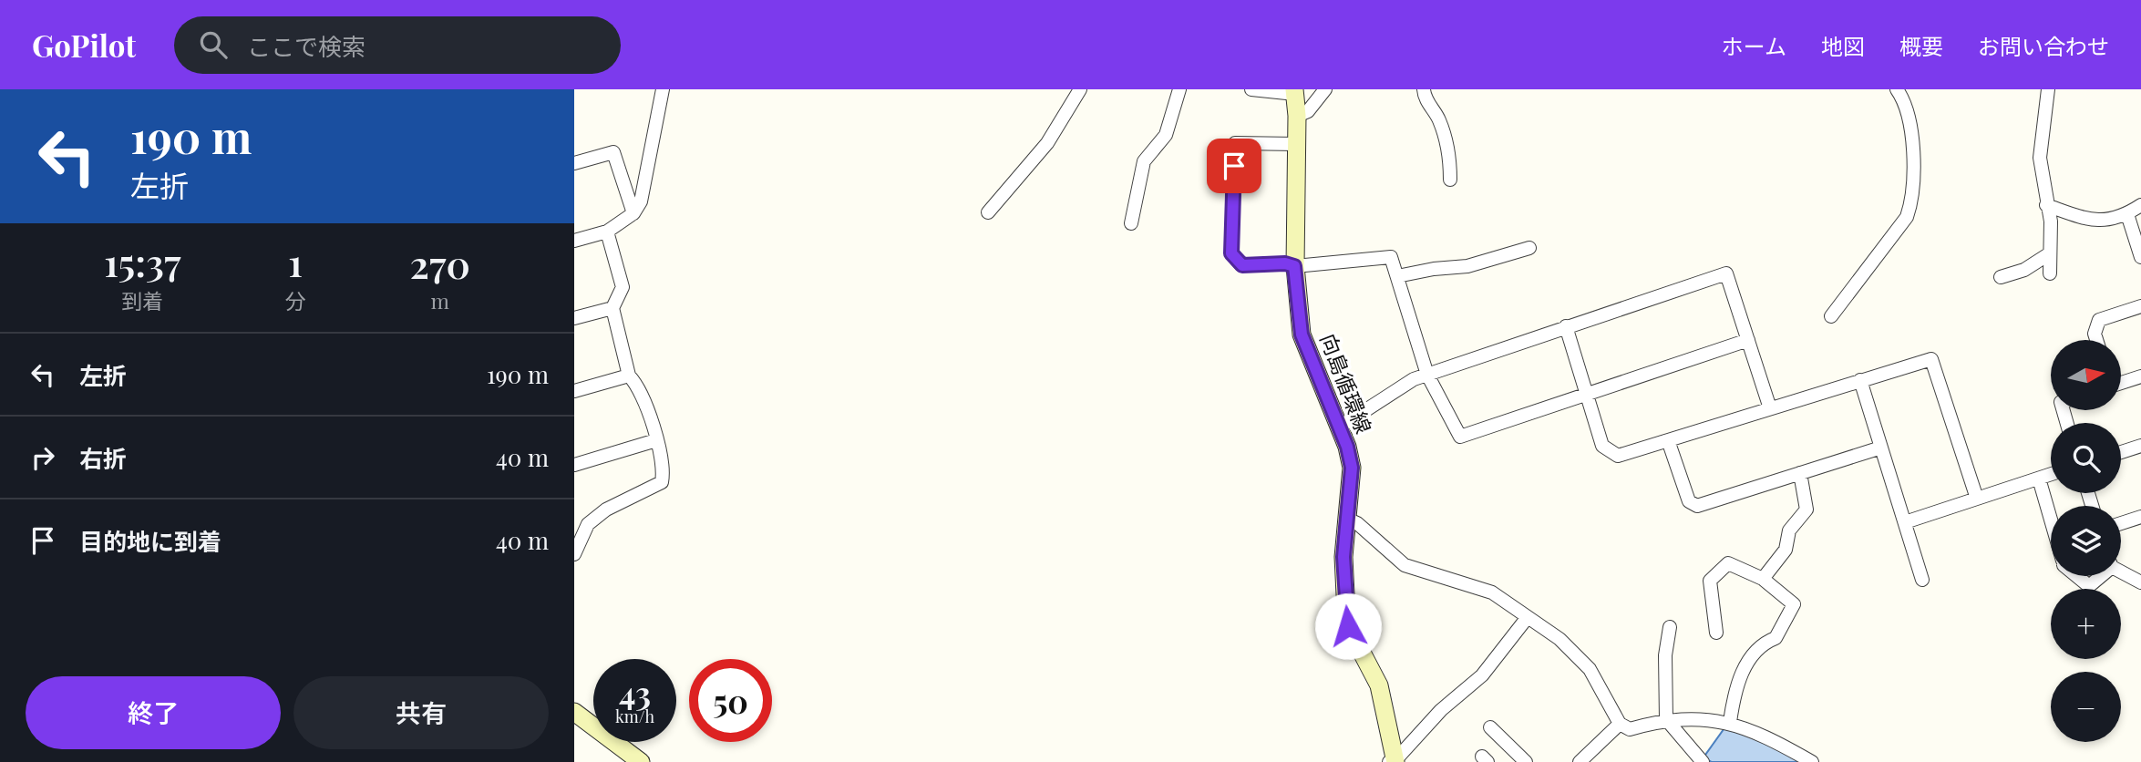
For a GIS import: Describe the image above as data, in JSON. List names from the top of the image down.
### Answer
{
  "streets": {
    "main road": ["向島循環線"]
  },
  "north": "right",
  "page": {
    "header": "GoPilot",
    "search": "ここで検索",
    "nav": [
      "ホーム",
      "地図",
      "概要",
      "お問い合わせ"
    ],
    "turn": ["190 m", "左折"],
    "eta": [
      "15:37",
      "到着",
      "1",
      "分",
      "270",
      "m"
    ],
    "list": [
      {
        "name": "左折",
        "value": "190 m"
      },
      {
        "name": "右折",
        "value": "40 m"
      },
      {
        "name": "目的地に到着",
        "value": "40 m"
      }
    ],
    "map_buttons": ["+", "−"],
    "speed": "43 km/h",
    "limit": "50",
    "buttons": ["終了", "共有"]
  }
}
